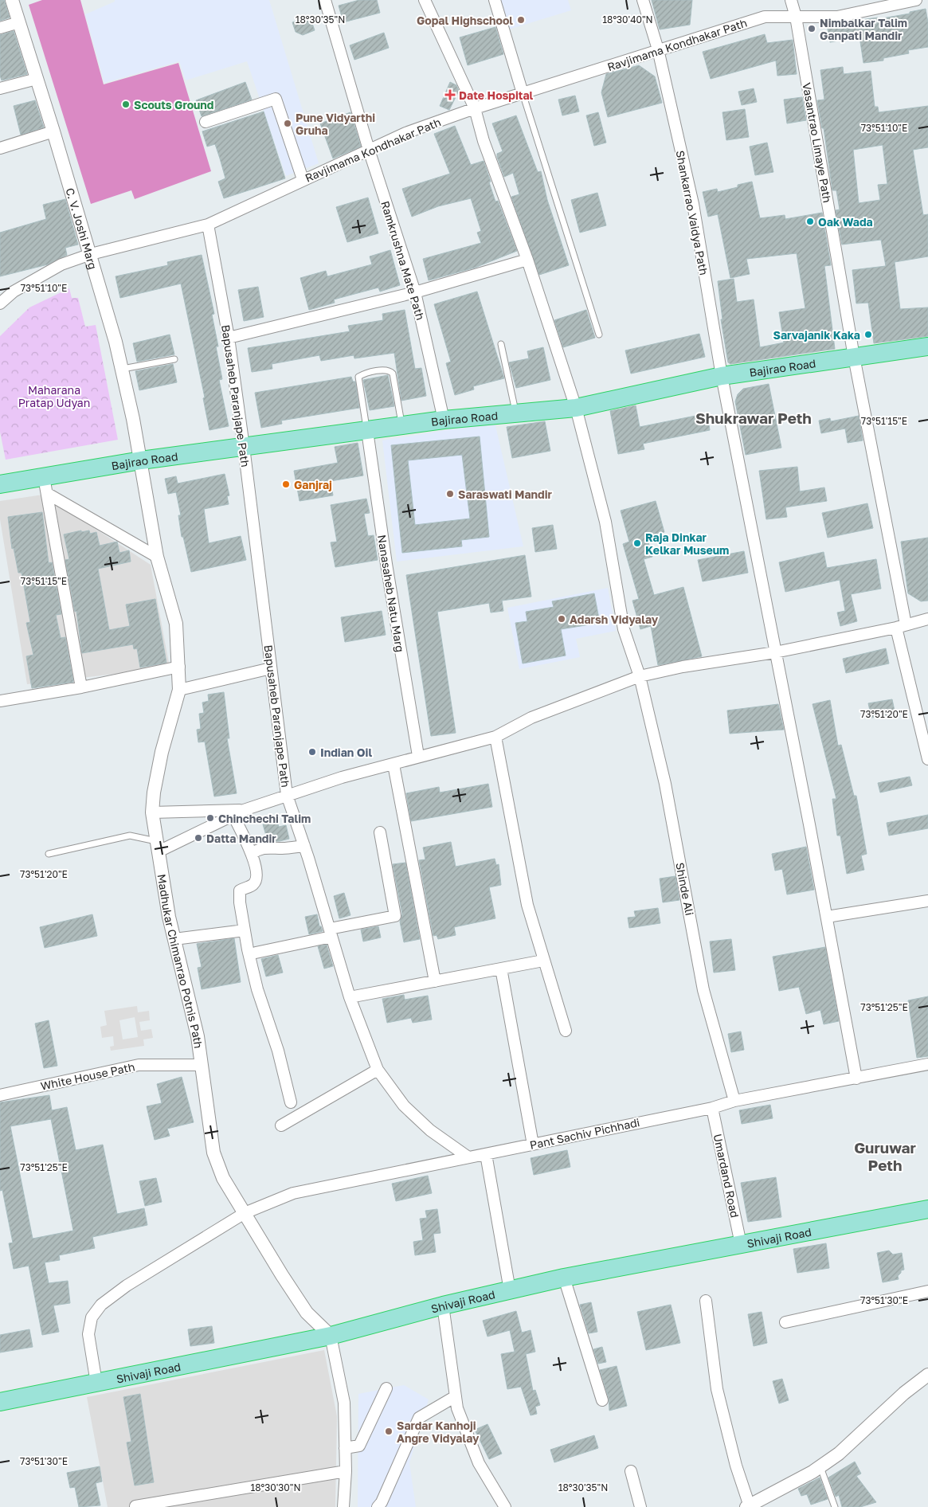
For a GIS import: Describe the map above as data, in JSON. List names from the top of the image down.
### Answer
{
  "streets": {
    "highway": ["Bajirao Road", "Shivaji Road"],
    "street": [
      "Ravjimama Kondhakar Path",
      "Vasantrao Limaye Path",
      "Shankarrao Vaidya Path",
      "C. V. Joshi Marg",
      "Ramkrushna Mate Path",
      "Bapusaheb Paranjape Path",
      "Nanasaheb Natu Marg",
      "Shinde Ali",
      "Madhukar Chimanrao Potnis Path",
      "White House Path",
      "Pant Sachiv Pichhadi",
      "Umardand Road"
    ]
  },
  "crossings": [
    ["Ravjimama Kondhakar Path", "Vasantrao Limaye Path"],
    ["Ravjimama Kondhakar Path", "Shankarrao Vaidya Path"],
    ["Ravjimama Kondhakar Path", "C. V. Joshi Marg"],
    ["Ravjimama Kondhakar Path", "Ramkrushna Mate Path"],
    ["Ravjimama Kondhakar Path", "Bapusaheb Paranjape Path"],
    ["Ravjimama Kondhakar Path", "Shinde Ali"],
    ["Vasantrao Limaye Path", "Bajirao Road"],
    ["Shankarrao Vaidya Path", "Bajirao Road"],
    ["Shankarrao Vaidya Path", "Pant Sachiv Pichhadi"],
    ["C. V. Joshi Marg", "Bajirao Road"],
    ["C. V. Joshi Marg", "Madhukar Chimanrao Potnis Path"],
    ["Ramkrushna Mate Path", "Bajirao Road"],
    ["Bajirao Road", "Bapusaheb Paranjape Path"],
    ["Bajirao Road", "Nanasaheb Natu Marg"],
    ["Bajirao Road", "Shinde Ali"],
    ["Bajirao Road", "Madhukar Chimanrao Potnis Path"],
    ["Bapusaheb Paranjape Path", "Pant Sachiv Pichhadi"],
    ["Shinde Ali", "Pant Sachiv Pichhadi"],
    ["Madhukar Chimanrao Potnis Path", "White House Path"],
    ["Madhukar Chimanrao Potnis Path", "Pant Sachiv Pichhadi"],
    ["Madhukar Chimanrao Potnis Path", "Shivaji Road"],
    ["Pant Sachiv Pichhadi", "Umardand Road"],
    ["Pant Sachiv Pichhadi", "Shivaji Road"],
    ["Umardand Road", "Shivaji Road"]
  ],
  "districts": ["Shukrawar Peth", "Guruwar Peth"],
  "parks": ["Maharana Pratap Udyan"],
  "places": {
    "other": [
      "Gopal Highschool",
      "Nimbalkar Talim Ganpati Mandir",
      "Scouts Ground",
      "Pune Vidyarthi Gruha",
      "Oak Wada",
      "Sarvajanik Kaka",
      "Ganjraj",
      "Saraswati Mandir",
      "Raja Dinkar Kelkar Museum",
      "Adarsh Vidyalay",
      "Indian Oil",
      "Chinchechi Talim",
      "Datta Mandir",
      "Sardar Kanhoji Angre Vidyalay"
    ],
    "health": ["Date Hospital"]
  },
  "coordinates": [
    "18°30'35\"N",
    "18°30'40\"N",
    "73°51'10\"E",
    "73°51'15\"E",
    "73°51'20\"E",
    "73°51'25\"E",
    "73°51'30\"E",
    "18°30'30\"N"
  ]
}
